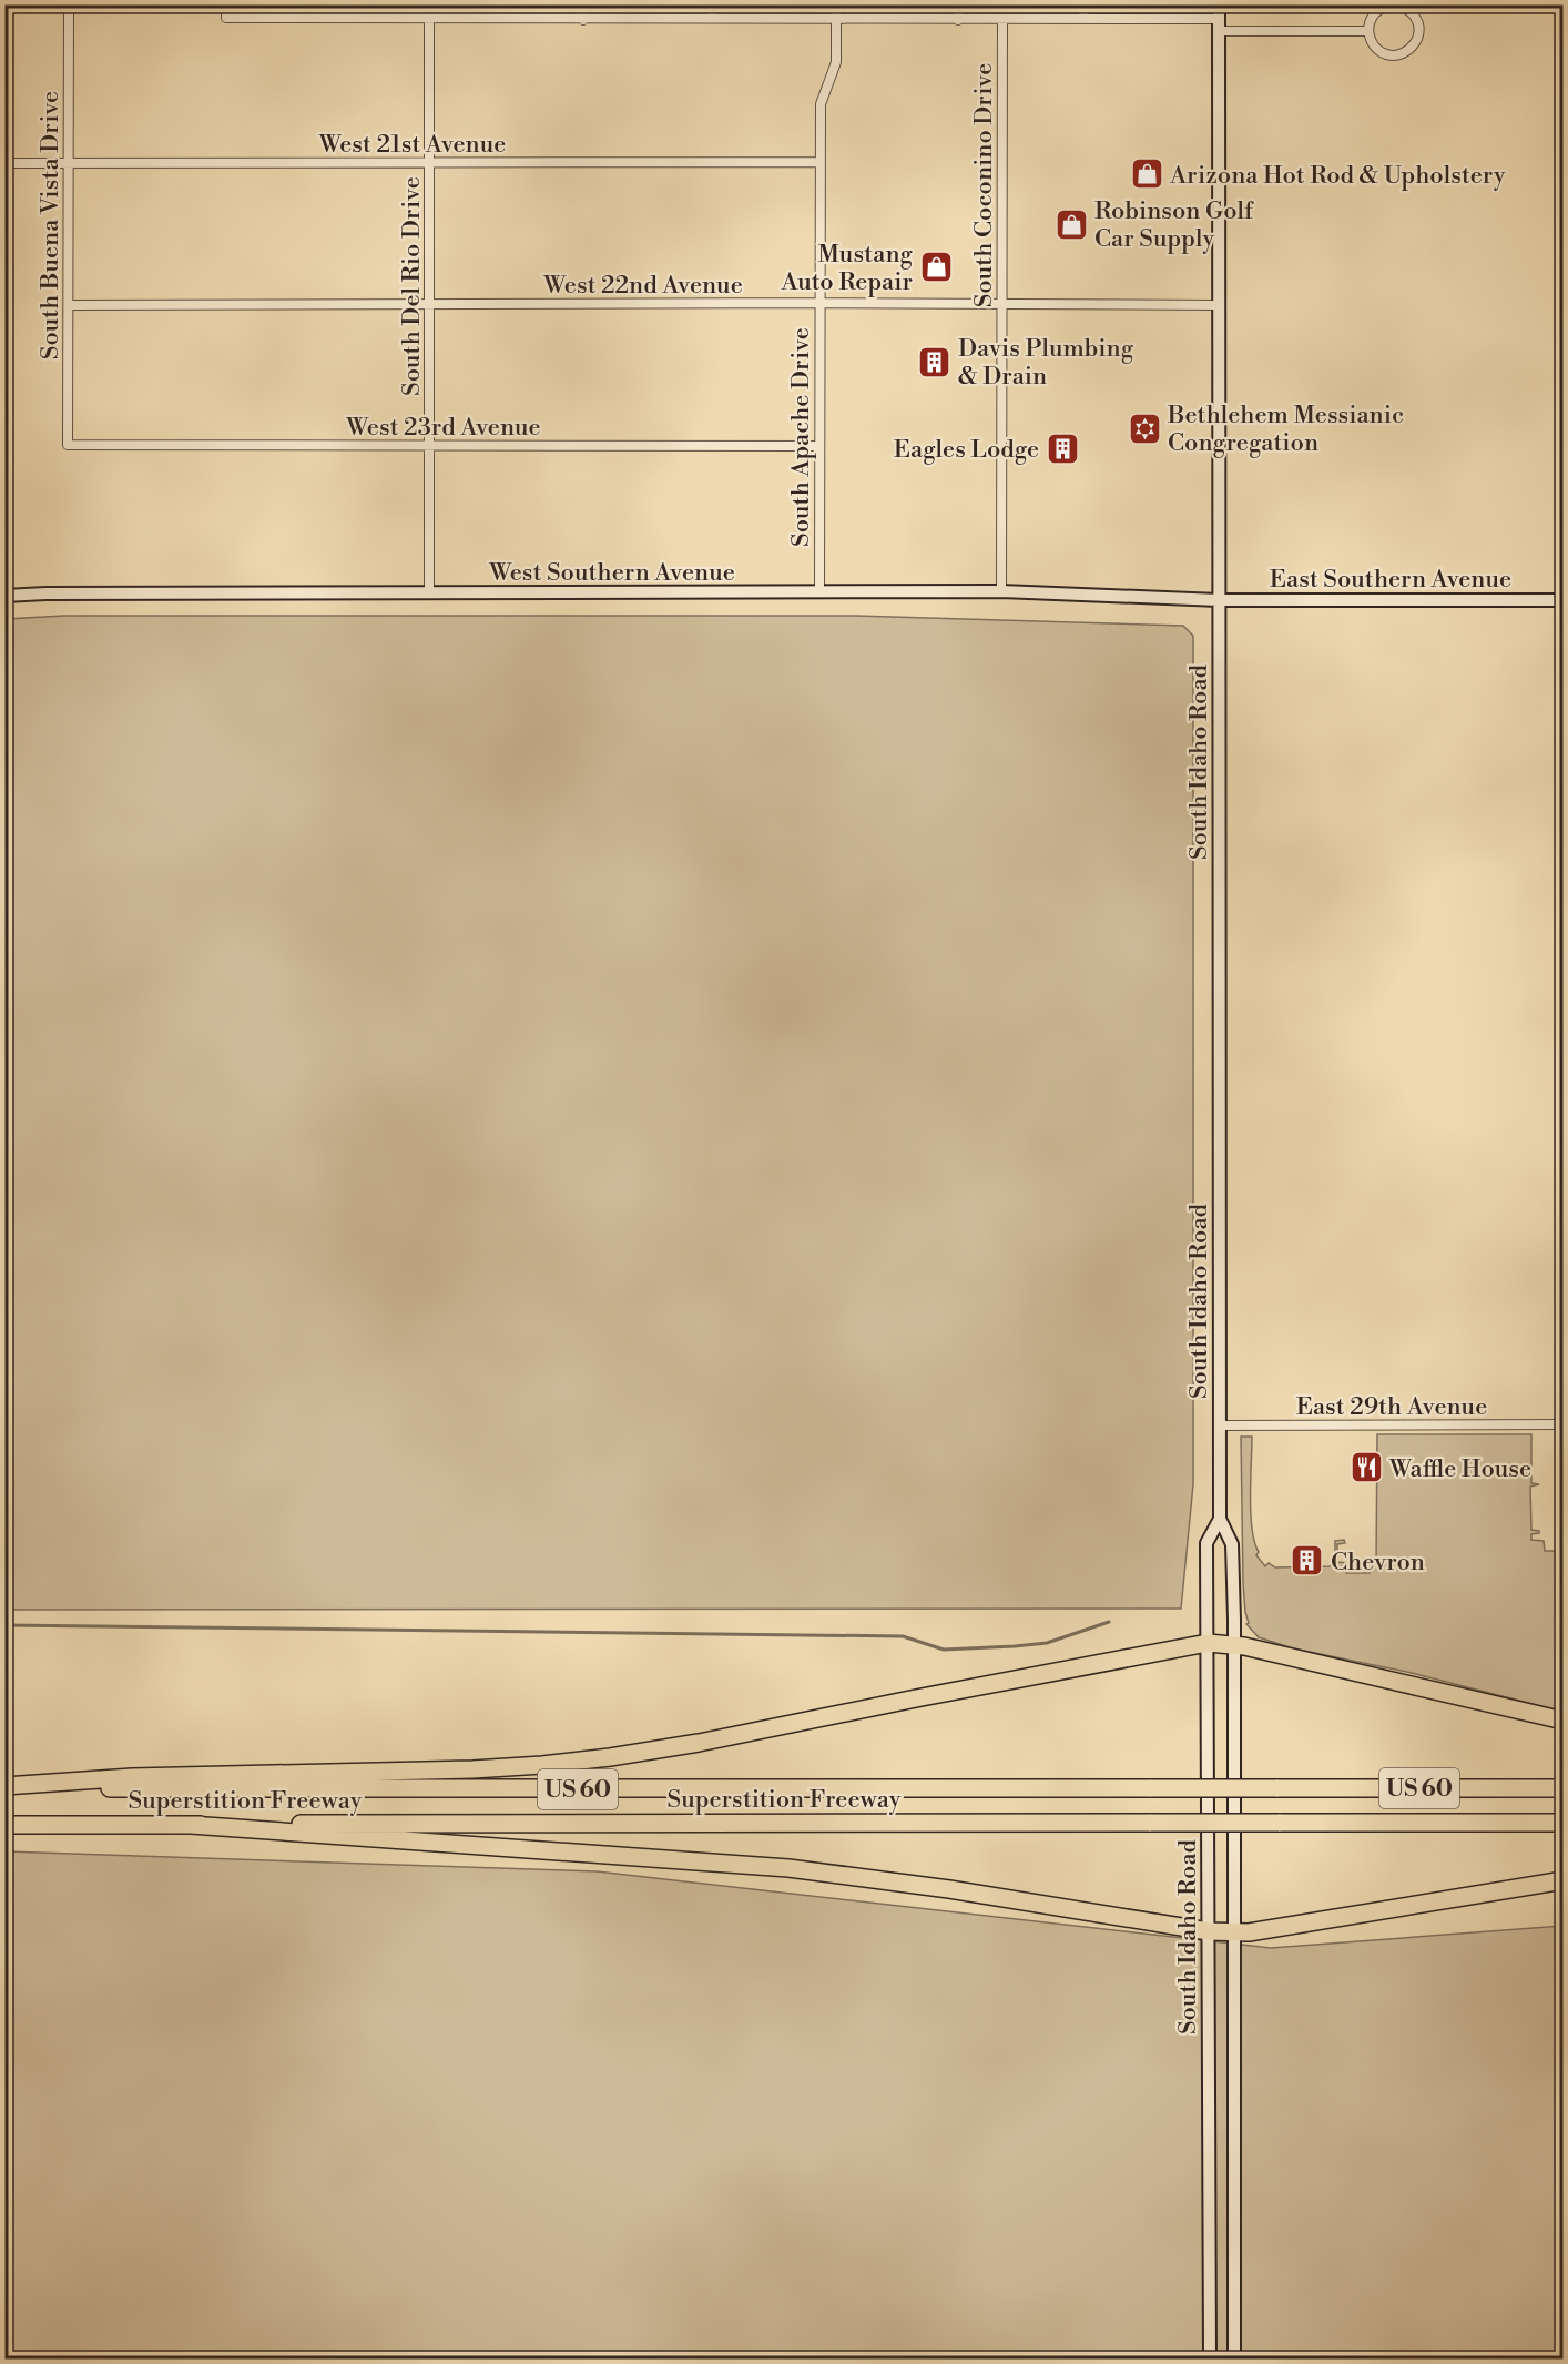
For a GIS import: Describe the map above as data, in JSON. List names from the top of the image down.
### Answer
{
  "streets": {
    "highway": ["US 60", "Superstition Freeway"],
    "main road": ["West Southern Avenue", "East Southern Avenue", "South Idaho Road"],
    "street": [
      "West 21st Avenue",
      "South Coconino Drive",
      "South Buena Vista Drive",
      "West 22nd Avenue",
      "South Del Rio Drive",
      "West 23rd Avenue",
      "South Apache Drive",
      "East 29th Avenue"
    ]
  },
  "crossings": [
    ["West 21st Avenue", "South Buena Vista Drive"],
    ["West 21st Avenue", "South Del Rio Drive"],
    ["West 21st Avenue", "South Apache Drive"],
    ["South Coconino Drive", "West 22nd Avenue"],
    ["South Coconino Drive", "West Southern Avenue"],
    ["South Buena Vista Drive", "West 22nd Avenue"],
    ["South Buena Vista Drive", "West 23rd Avenue"],
    ["West 22nd Avenue", "South Del Rio Drive"],
    ["West 22nd Avenue", "South Apache Drive"],
    ["West 22nd Avenue", "South Idaho Road"],
    ["South Del Rio Drive", "West 23rd Avenue"],
    ["South Del Rio Drive", "West Southern Avenue"],
    ["West 23rd Avenue", "South Apache Drive"],
    ["South Apache Drive", "West Southern Avenue"],
    ["West Southern Avenue", "East Southern Avenue"],
    ["West Southern Avenue", "South Idaho Road"],
    ["East Southern Avenue", "South Idaho Road"],
    ["South Idaho Road", "East 29th Avenue"]
  ],
  "places": {
    "shop": ["Arizona Hot Rod & Upholstery", "Robinson Golf Car Supply", "Mustang Auto Repair"],
    "building": ["Davis Plumbing & Drain", "Eagles Lodge", "Chevron"],
    "synagogue": ["Bethlehem Messianic Congregation"],
    "restaurant": ["Waffle House"]
  }
}
